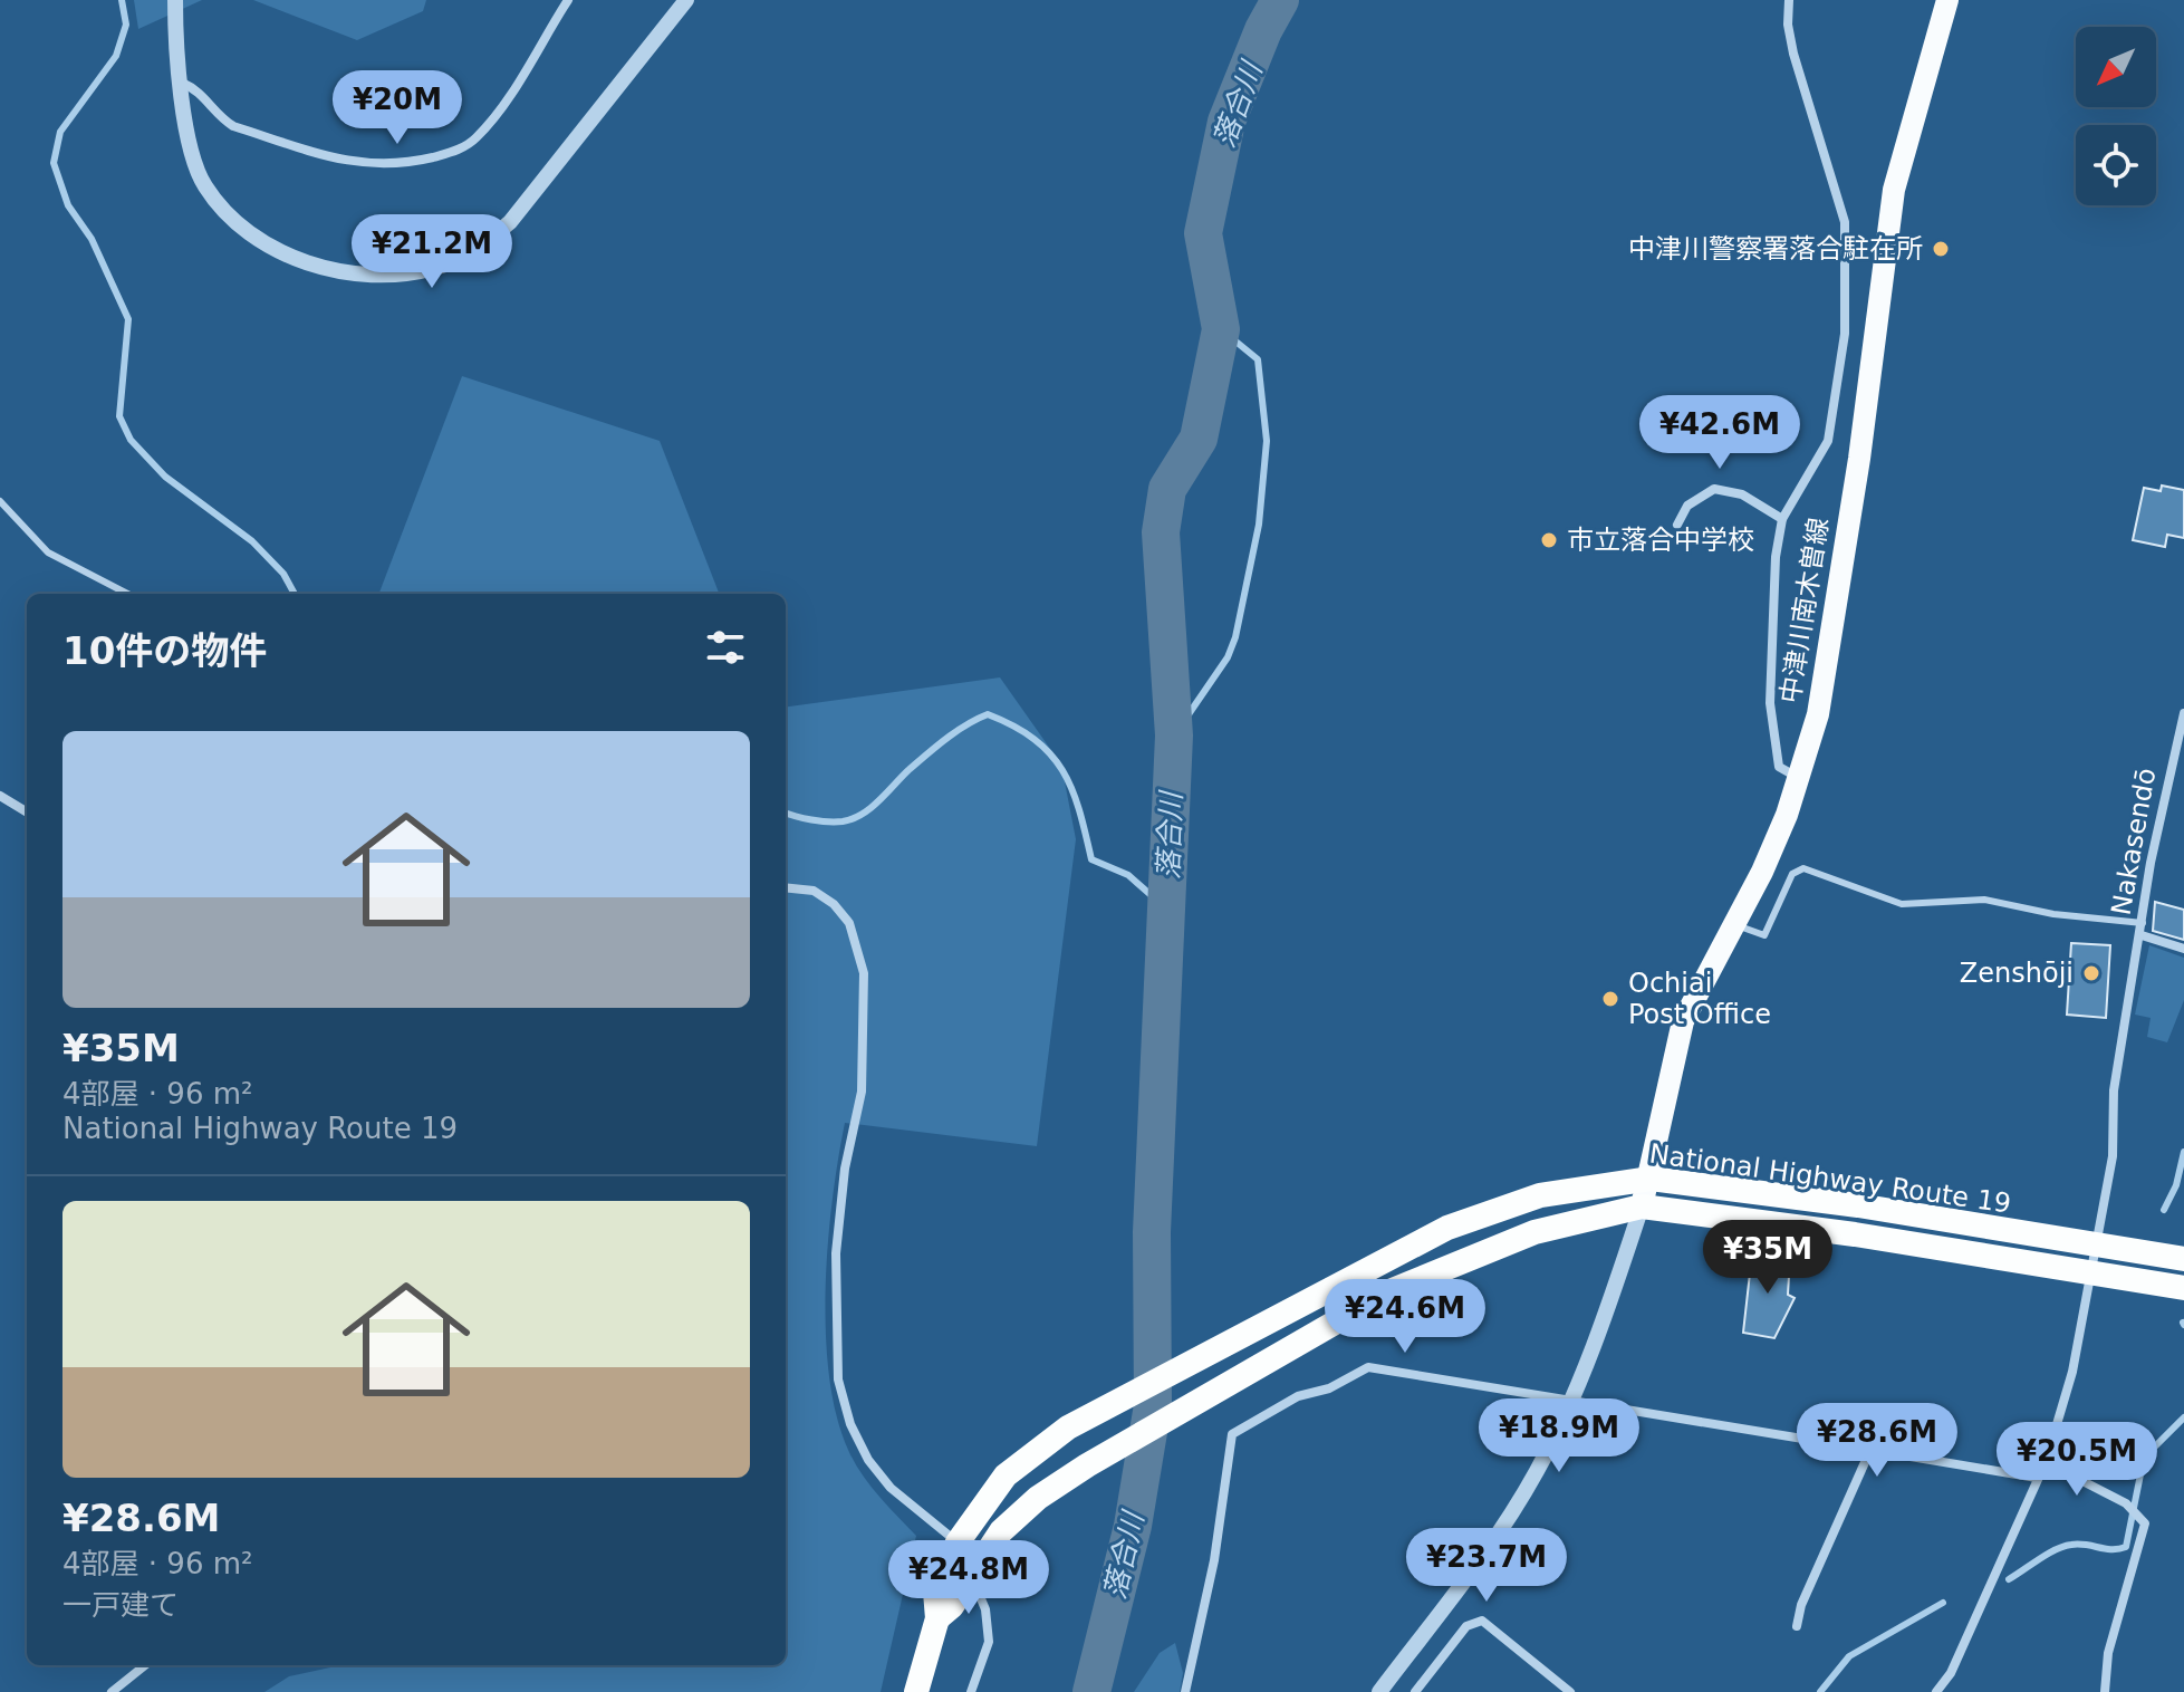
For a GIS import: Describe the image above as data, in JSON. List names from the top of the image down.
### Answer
{
  "streets": {
    "highway": ["National Highway Route 19"],
    "main road": ["中津川南木曽線"],
    "street": ["Nakasendō"]
  },
  "crossings": [
    ["中津川南木曽線", "National Highway Route 19"]
  ],
  "water": ["落合川"],
  "places": [
    "中津川警察署落合駐在所",
    "市立落合中学校",
    "Zenshōji",
    "Ochiai Post Office"
  ],
  "north": "bottom left",
  "page": {
    "price": [
      "¥20M",
      "¥21.2M",
      "¥42.6M",
      "¥35M",
      "¥24.6M",
      "¥18.9M",
      "¥28.6M",
      "¥20.5M",
      "¥23.7M",
      "¥24.8M"
    ],
    "heading": "10件の物件",
    "list": [
      {
        "name": "¥35M",
        "note": "4部屋 · 96 m² · National Highway Route 19"
      },
      {
        "name": "¥28.6M",
        "note": "4部屋 · 96 m² · 一戸建て"
      }
    ]
  }
}
